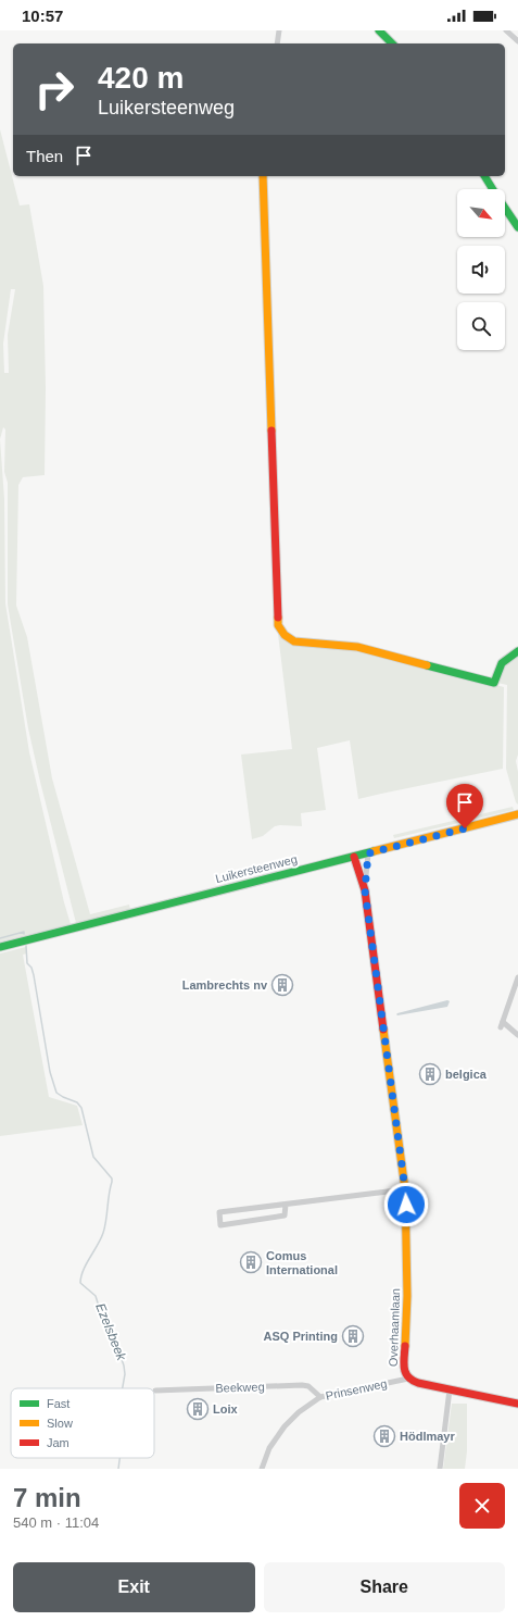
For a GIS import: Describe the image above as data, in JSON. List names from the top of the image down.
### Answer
{
  "streets": {
    "street": [
      "Luikersteenweg",
      "Overhaamlaan",
      "Beekweg",
      "Prinsenweg"
    ]
  },
  "crossings": [
    ["Luikersteenweg", "Overhaamlaan"],
    ["Overhaamlaan", "Prinsenweg"],
    ["Beekweg", "Prinsenweg"]
  ],
  "water": ["Ezelsbeek"],
  "places": {
    "building": [
      "Lambrechts nv",
      "belgica",
      "Comus International",
      "ASQ Printing",
      "Loix",
      "Hödlmayr"
    ]
  },
  "legend": ["Fast", "Slow", "Jam"],
  "north": "bottom right",
  "page": {
    "status": "10:57",
    "turn": ["420 m", "Luikersteenweg"],
    "then": "Then",
    "heading": ["7 min", "540 m · 11:04"],
    "buttons": ["Exit", "Share"]
  }
}
